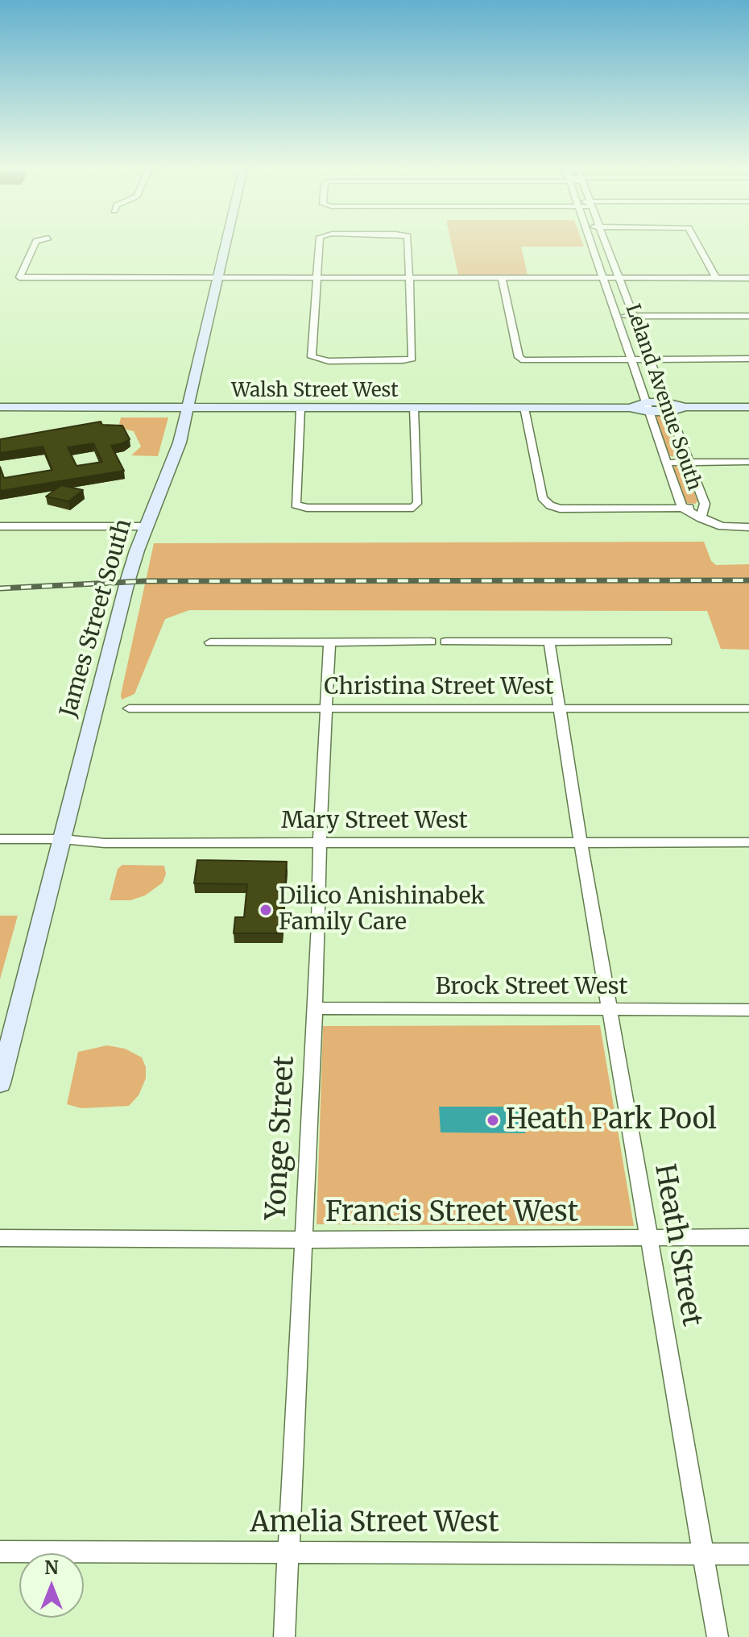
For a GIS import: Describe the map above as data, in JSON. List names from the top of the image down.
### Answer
{
  "streets": {
    "street": [
      "Walsh Street West",
      "Leland Avenue South",
      "James Street South",
      "Christina Street West",
      "Mary Street West",
      "Brock Street West",
      "Yonge Street",
      "Francis Street West",
      "Heath Street",
      "Amelia Street West"
    ]
  },
  "crossings": [
    ["Walsh Street West", "Leland Avenue South"],
    ["Walsh Street West", "James Street South"],
    ["James Street South", "Mary Street West"],
    ["Christina Street West", "Yonge Street"],
    ["Christina Street West", "Heath Street"],
    ["Mary Street West", "Yonge Street"],
    ["Mary Street West", "Heath Street"],
    ["Brock Street West", "Yonge Street"],
    ["Brock Street West", "Heath Street"],
    ["Yonge Street", "Francis Street West"],
    ["Yonge Street", "Amelia Street West"],
    ["Francis Street West", "Heath Street"],
    ["Heath Street", "Amelia Street West"]
  ],
  "places": ["Dilico Anishinabek Family Care", "Heath Park Pool"],
  "north": "top"
}
